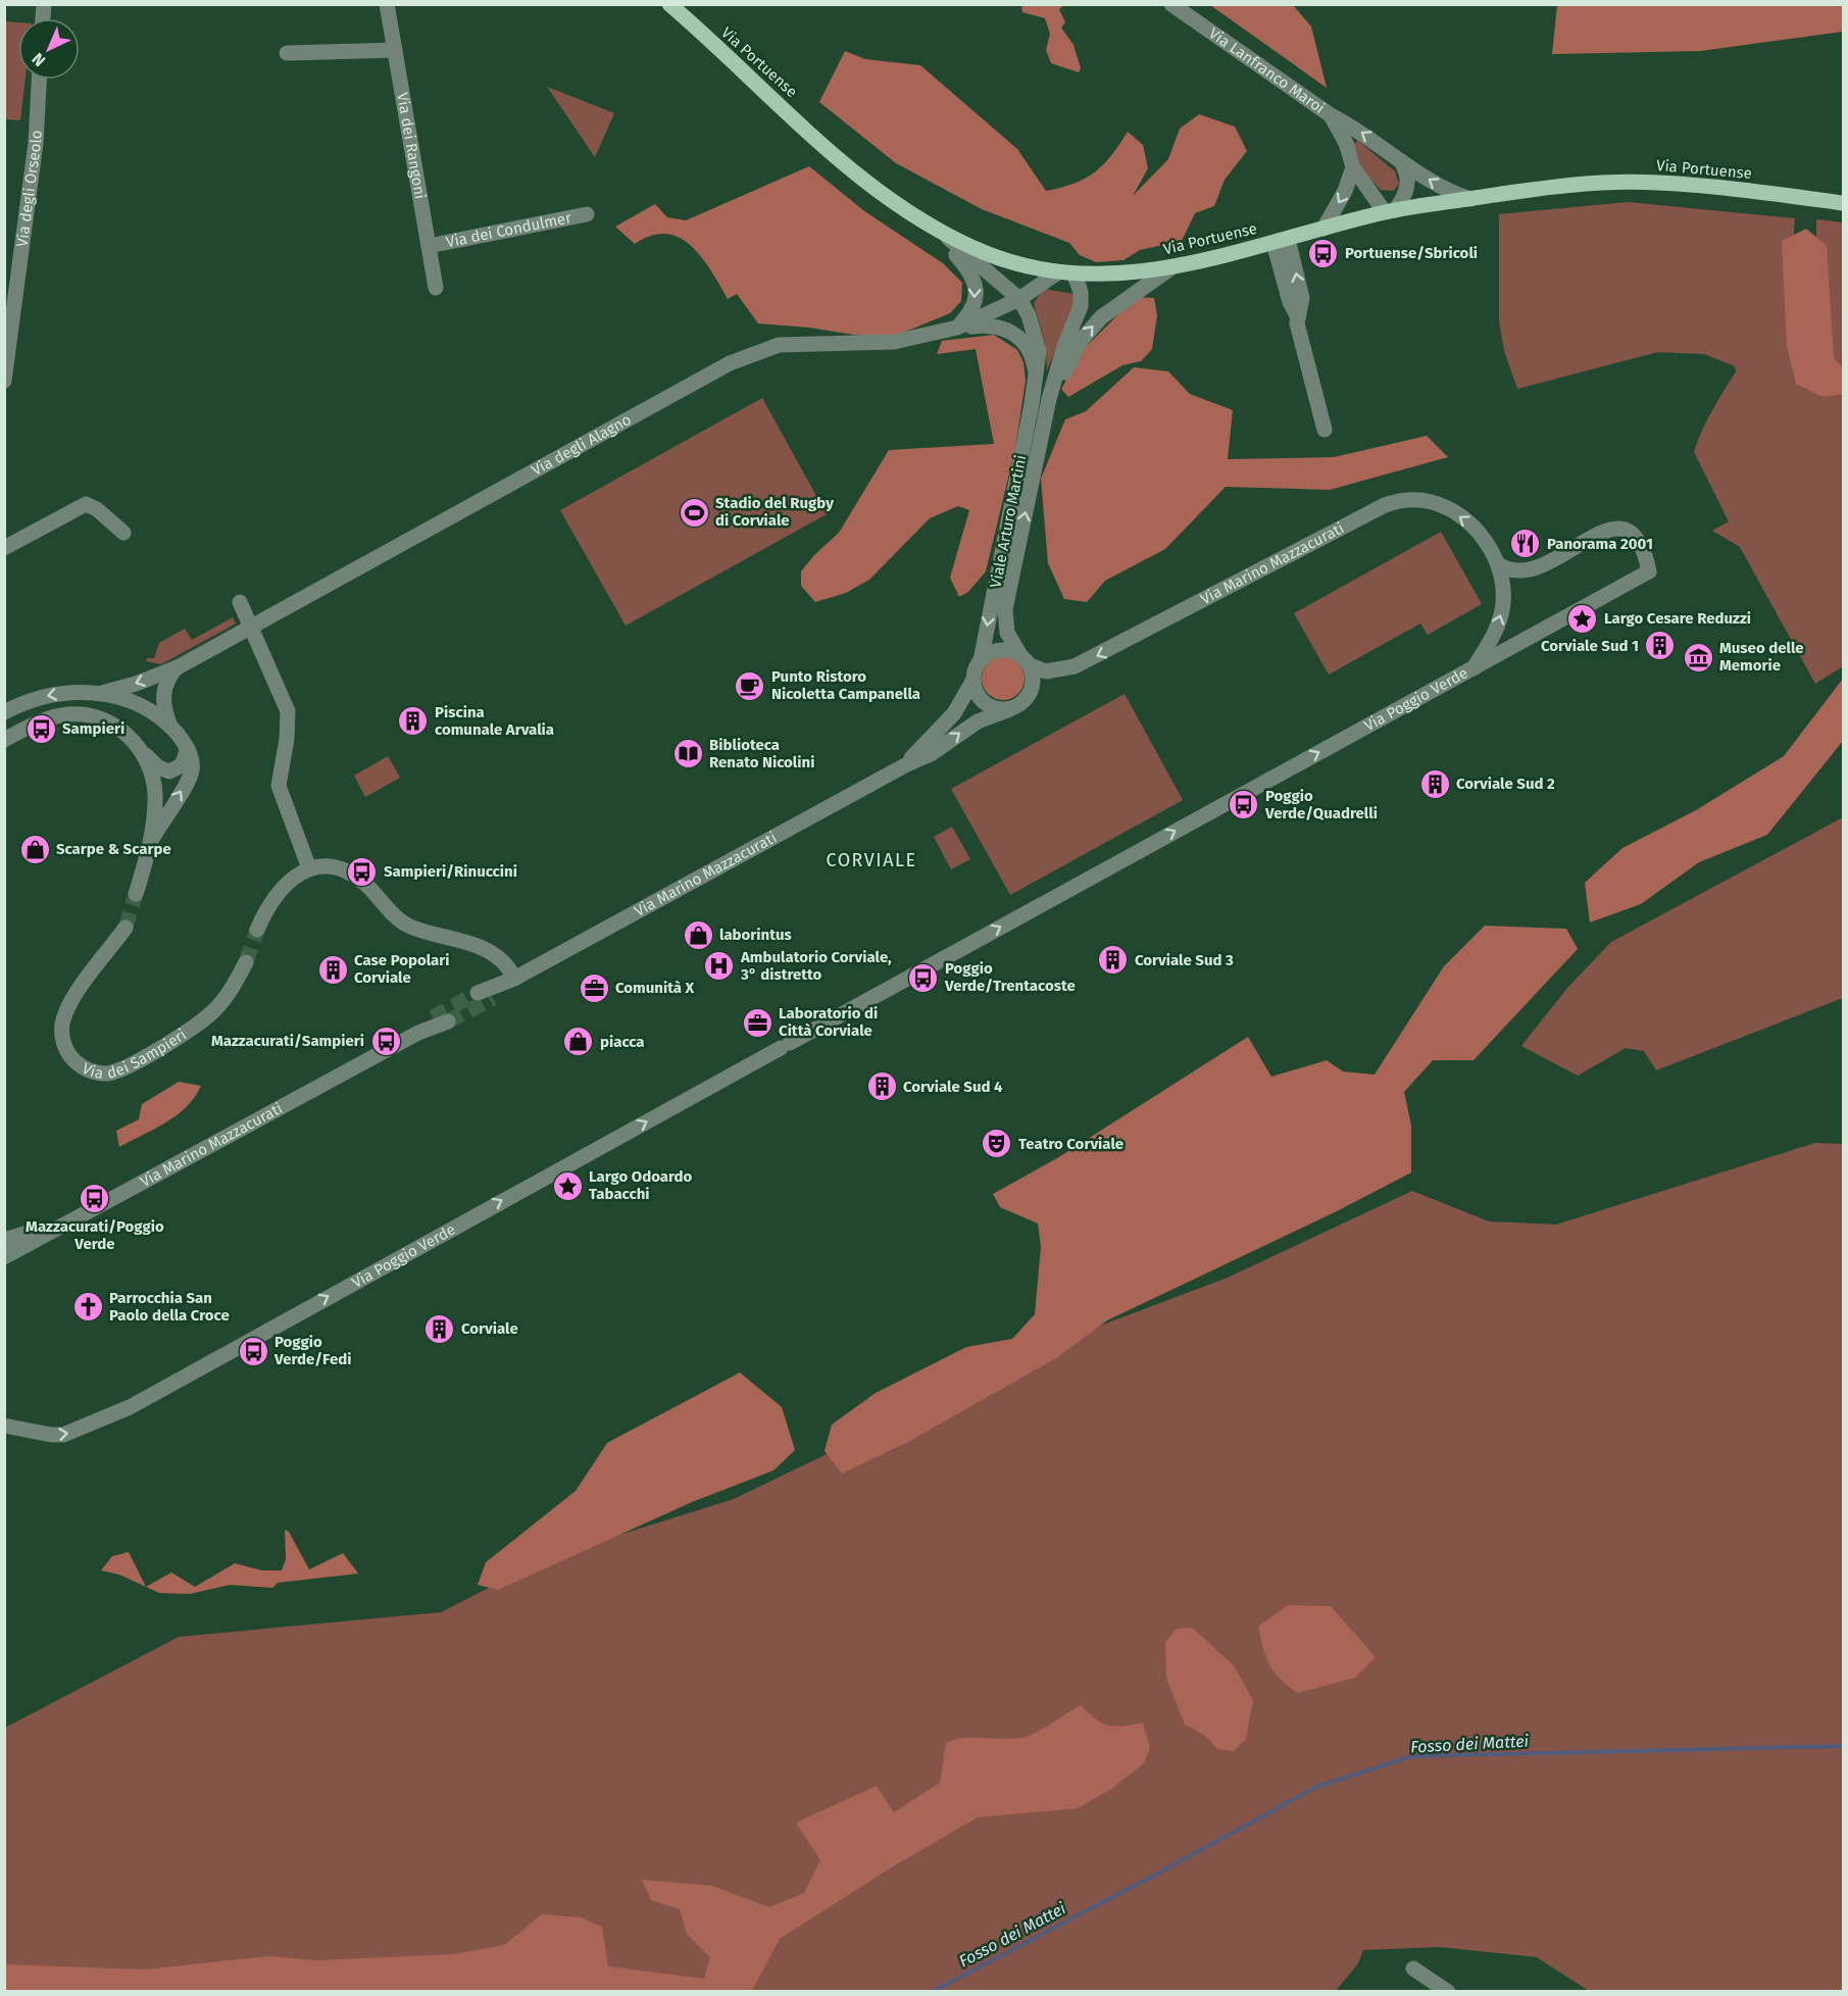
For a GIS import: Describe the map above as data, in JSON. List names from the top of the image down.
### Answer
{
  "streets": {
    "main road": ["Via Portuense"],
    "street": [
      "Via Lanfranco Maroi",
      "Via dei Rangoni",
      "Via degli Orseolo",
      "Via dei Condulmer",
      "Via degli Alagno",
      "Viale Arturo Martini",
      "Via Marino Mazzacurati",
      "Via Poggio Verde",
      "Via dei Sampieri"
    ]
  },
  "crossings": [
    ["Via Portuense", "Via Lanfranco Maroi"],
    ["Via Portuense", "Via degli Alagno"],
    ["Via Portuense", "Viale Arturo Martini"],
    ["Via dei Rangoni", "Via dei Condulmer"],
    ["Via degli Alagno", "Viale Arturo Martini"],
    ["Viale Arturo Martini", "Via Marino Mazzacurati"],
    ["Via Marino Mazzacurati", "Via Poggio Verde"]
  ],
  "one_way": ["Via Poggio Verde"],
  "districts": ["CORVIALE"],
  "water": ["Fosso dei Mattei"],
  "places": {
    "bus stop": [
      "Portuense/Sbricoli",
      "Sampieri",
      "Poggio Verde/Quadrelli",
      "Sampieri/Rinuccini",
      "Poggio Verde/Trentacoste",
      "Mazzacurati/Sampieri",
      "Mazzacurati/Poggio Verde",
      "Poggio Verde/Fedi"
    ],
    "sports": ["Stadio del Rugby di Corviale"],
    "restaurant": ["Panorama 2001"],
    "place": ["Largo Cesare Reduzzi", "Largo Odoardo Tabacchi"],
    "building": [
      "Corviale Sud 1",
      "Piscina comunale Arvalia",
      "Corviale Sud 2",
      "Corviale Sud 3",
      "Case Popolari Corviale",
      "Corviale Sud 4",
      "Corviale"
    ],
    "museum": ["Museo delle Memorie"],
    "cafe": ["Punto Ristoro Nicoletta Campanella"],
    "library": ["Biblioteca Renato Nicolini"],
    "shop": ["Scarpe & Scarpe", "laborintus", "piacca"],
    "hospital": ["Ambulatorio Corviale, 3° distretto"],
    "office": ["Comunità X", "Laboratorio di Città Corviale"],
    "theatre": ["Teatro Corviale"],
    "church": ["Parrocchia San Paolo della Croce"]
  },
  "north": "bottom left"
}
